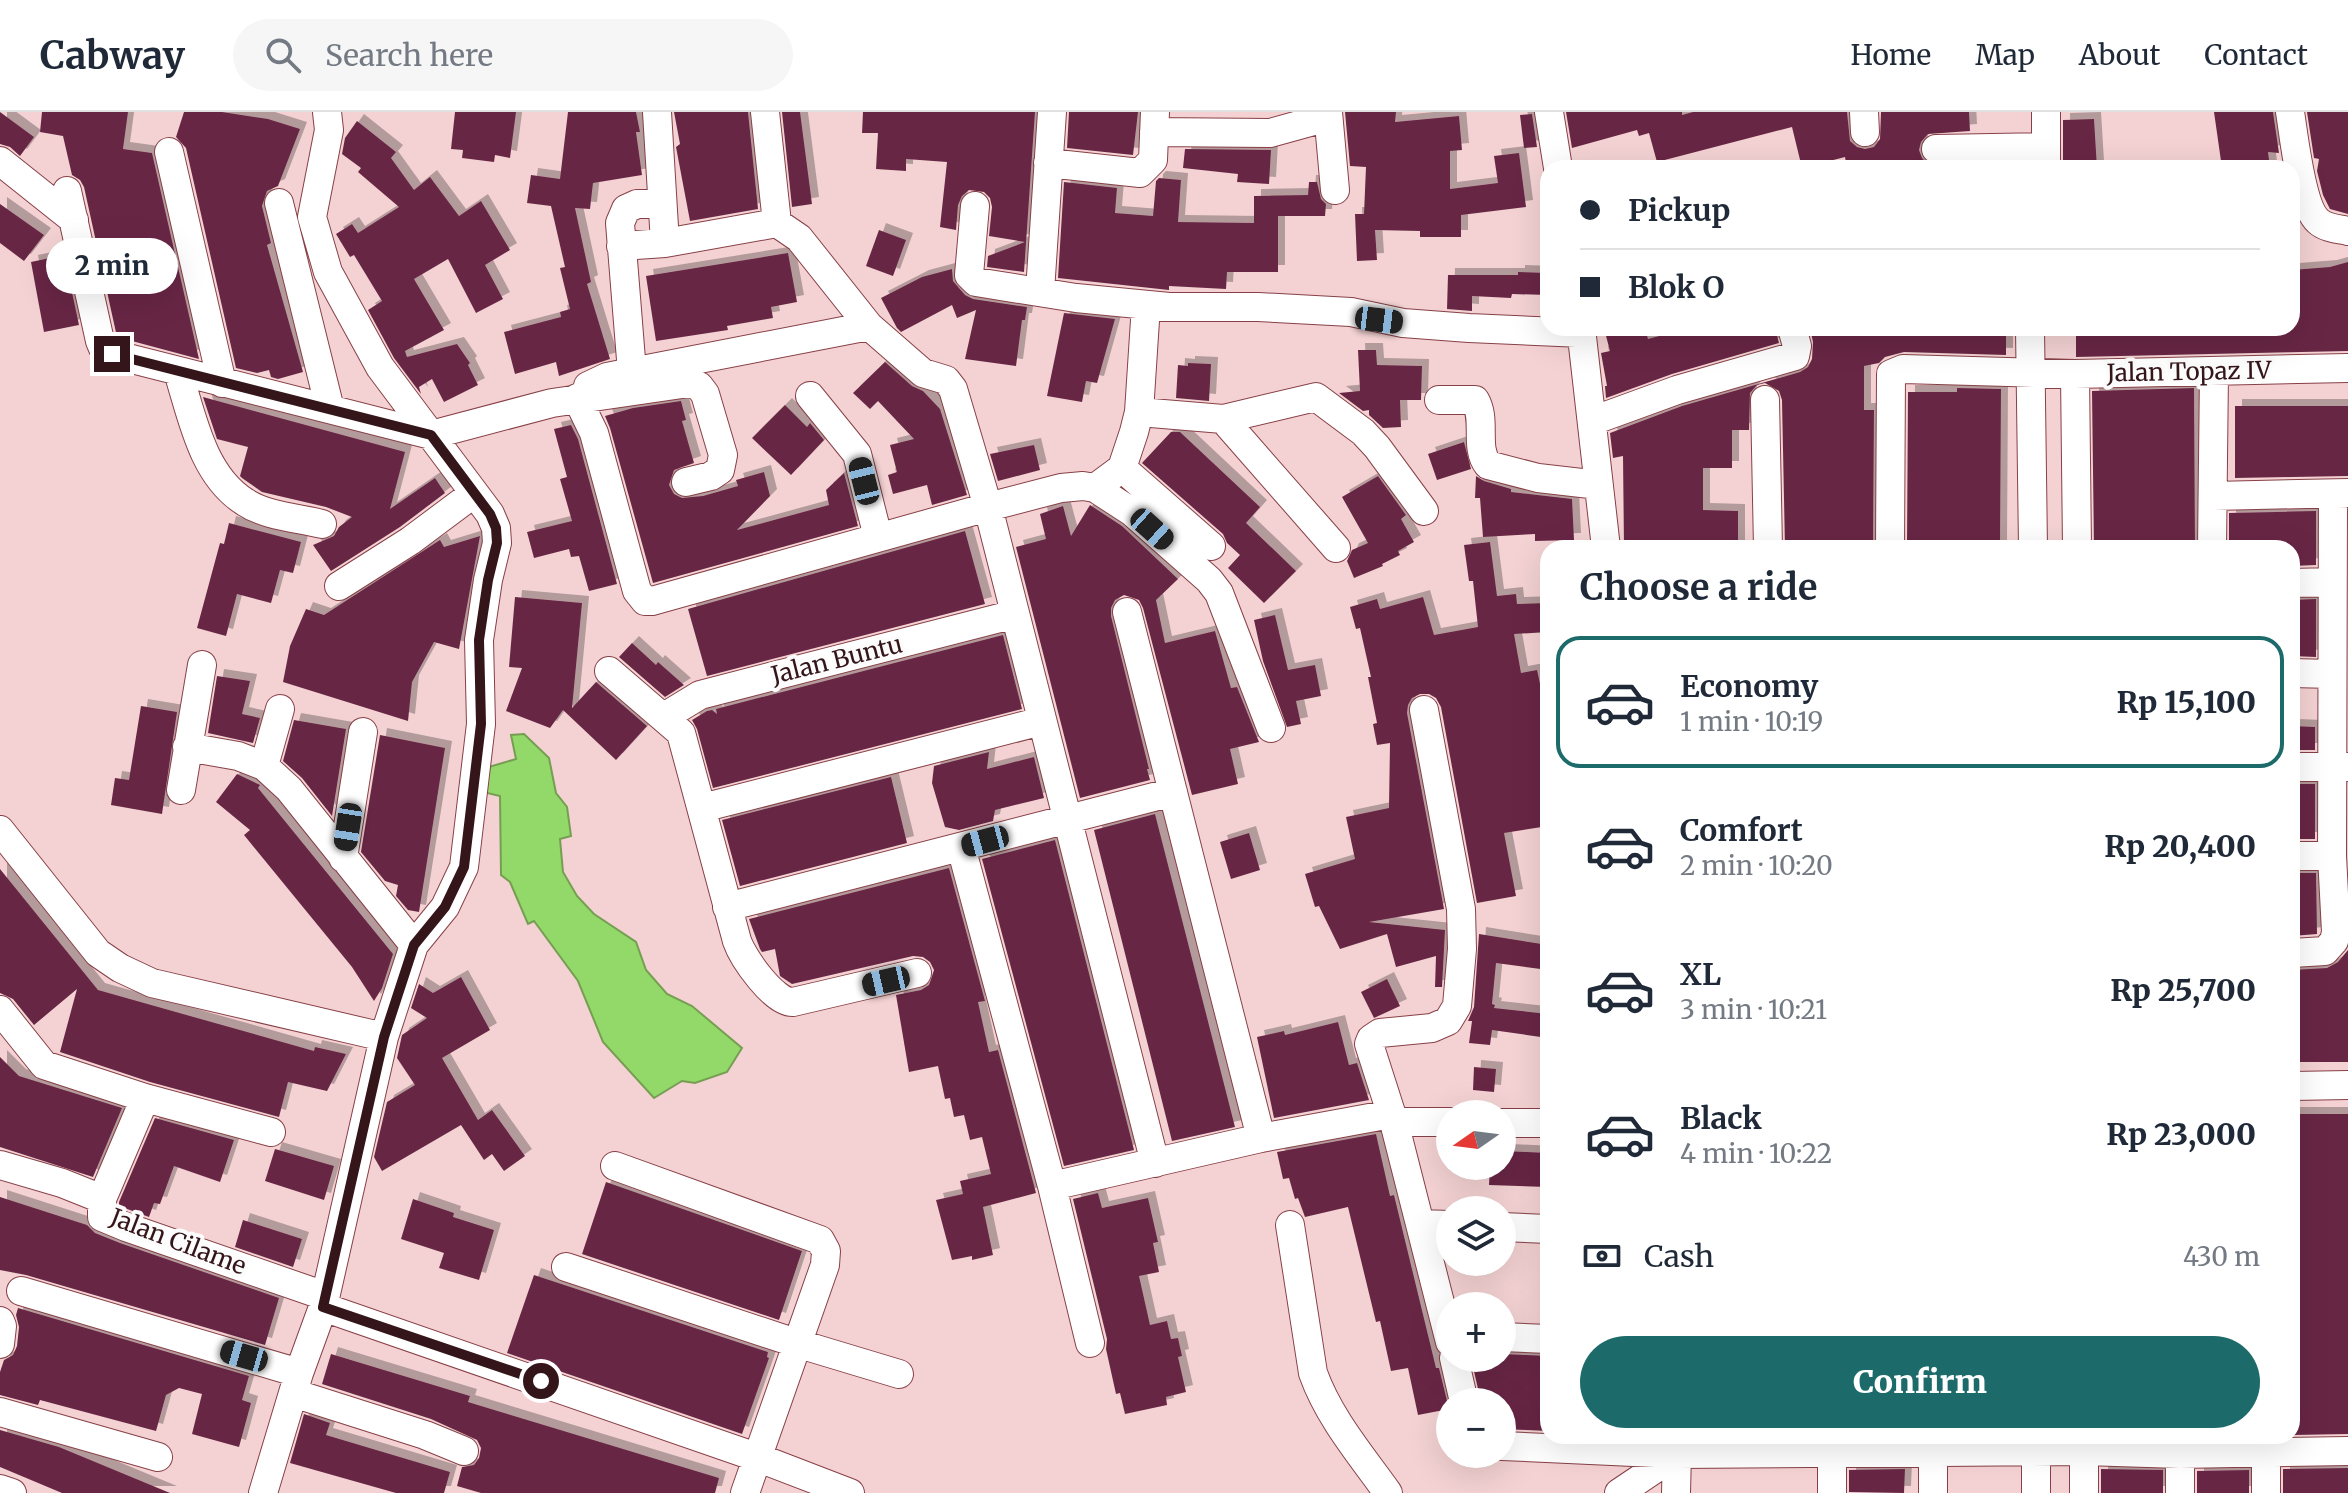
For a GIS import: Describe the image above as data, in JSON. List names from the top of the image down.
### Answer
{
  "streets": {
    "street": ["Jalan Topaz IV", "Jalan Buntu", "Jalan Cilame"]
  },
  "north": "left",
  "page": {
    "header": "Cabway",
    "search": "Search here",
    "nav": [
      "Home",
      "Map",
      "About",
      "Contact"
    ],
    "banner": ["Pickup", "Blok O"],
    "bubble": "2 min",
    "heading": "Choose a ride",
    "list": [
      {
        "name": "Economy",
        "note": "1 min · 10:19",
        "value": "Rp 15,100"
      },
      {
        "name": "Comfort",
        "note": "2 min · 10:20",
        "value": "Rp 20,400"
      },
      {
        "name": "XL",
        "note": "3 min · 10:21",
        "value": "Rp 25,700"
      },
      {
        "name": "Black",
        "note": "4 min · 10:22",
        "value": "Rp 23,000"
      }
    ],
    "map_buttons": ["+", "−"],
    "pay": ["Cash", "430 m"],
    "buttons": "Confirm"
  }
}
